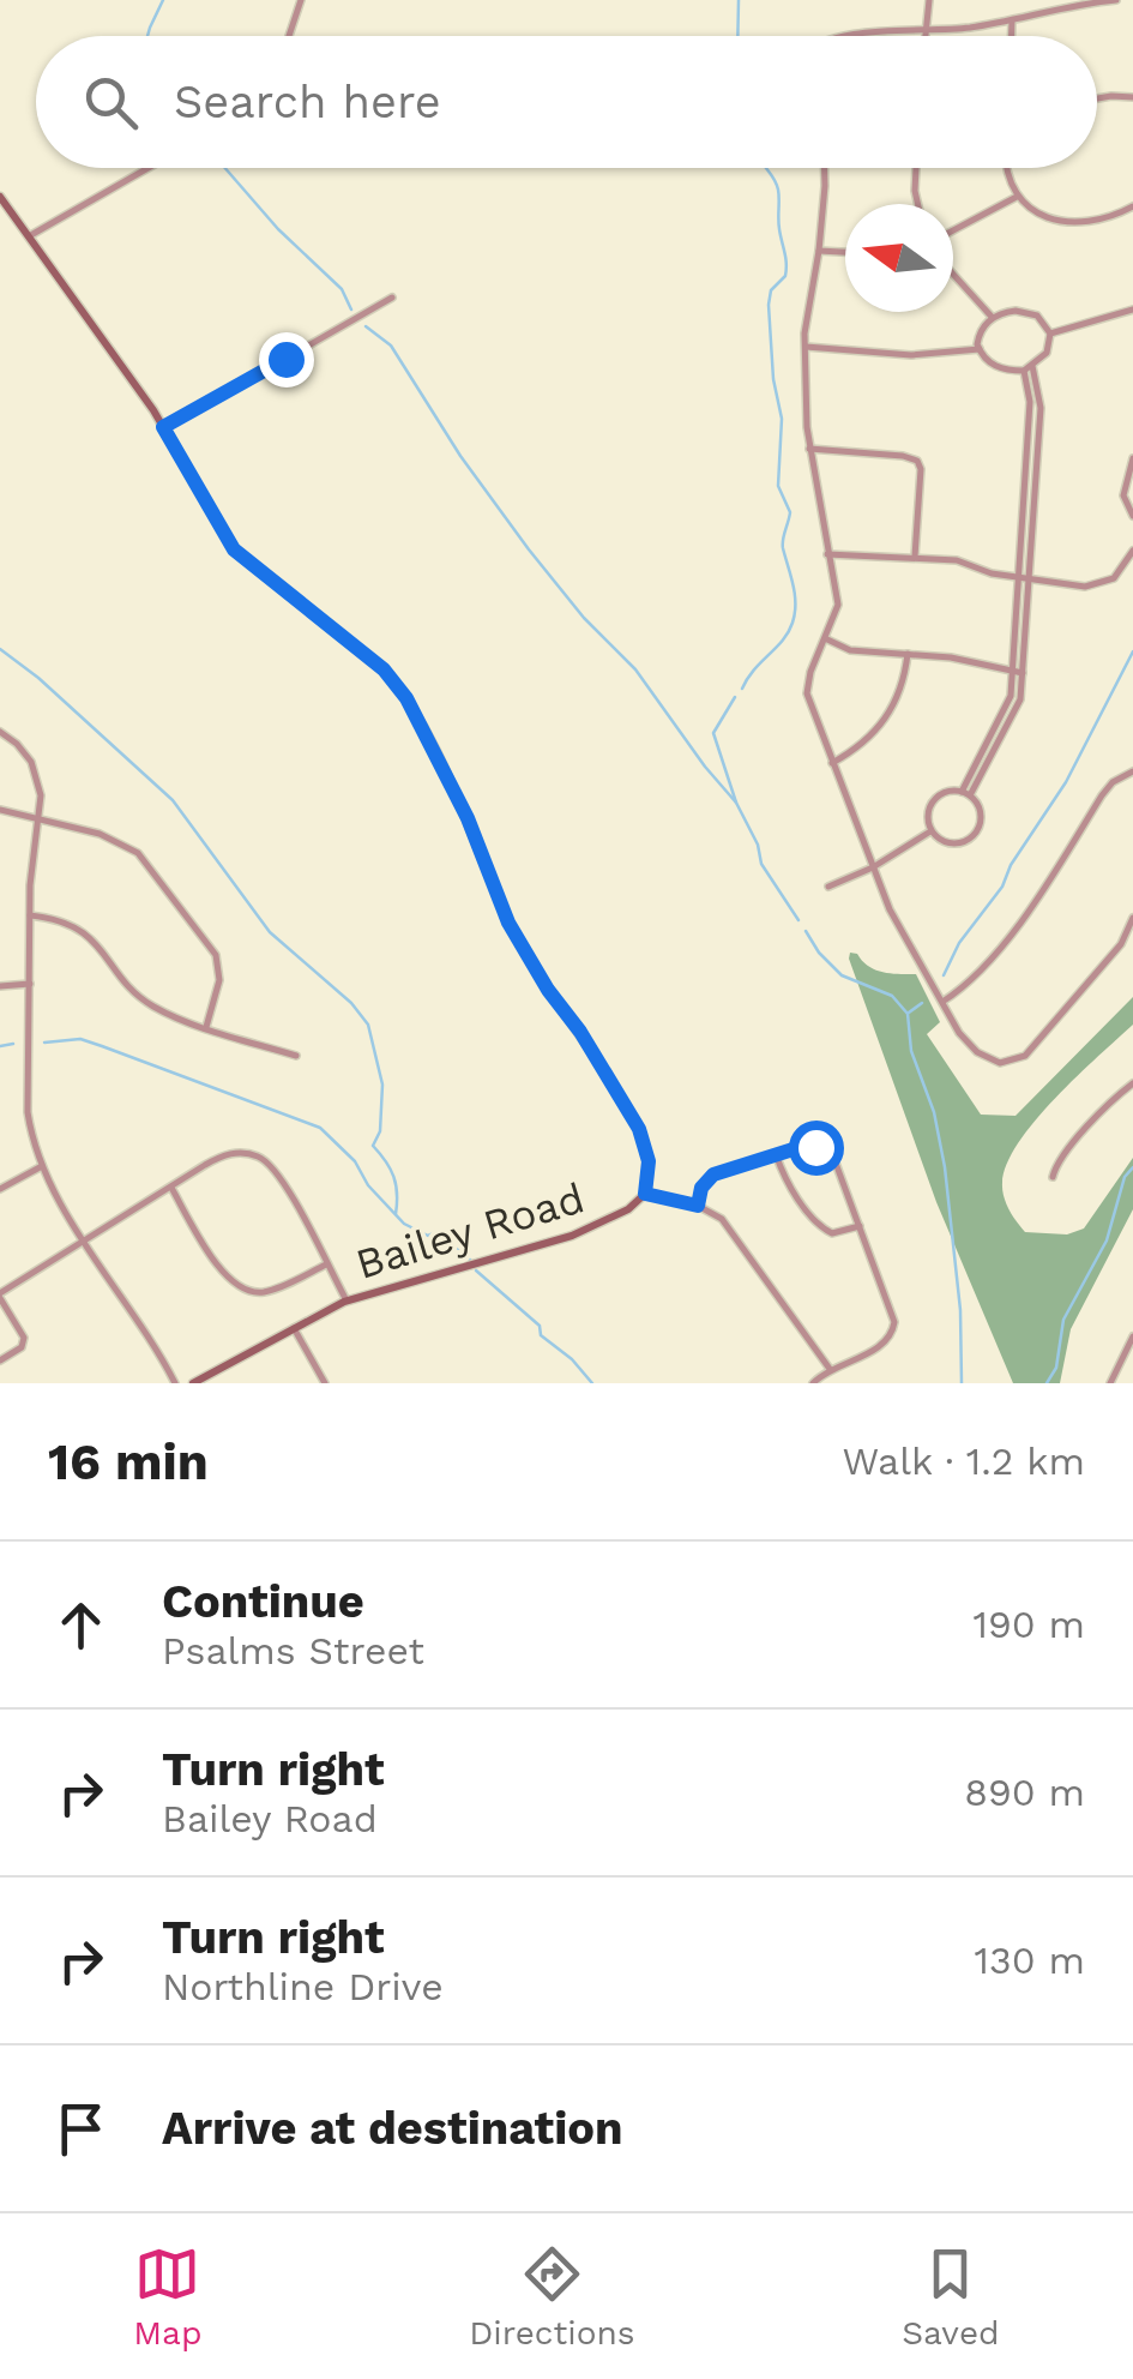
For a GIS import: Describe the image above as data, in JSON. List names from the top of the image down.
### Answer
{
  "streets": {
    "street": ["Bailey Road"]
  },
  "north": "left",
  "page": {
    "search": "Search here",
    "heading": ["16 min", "Walk · 1.2 km"],
    "list": [
      ["Continue", "Psalms Street", "190 m"],
      ["Turn right", "Bailey Road", "890 m"],
      ["Turn right", "Northline Drive", "130 m"],
      "Arrive at destination"
    ],
    "nav": ["Map", "Directions", "Saved"]
  }
}
